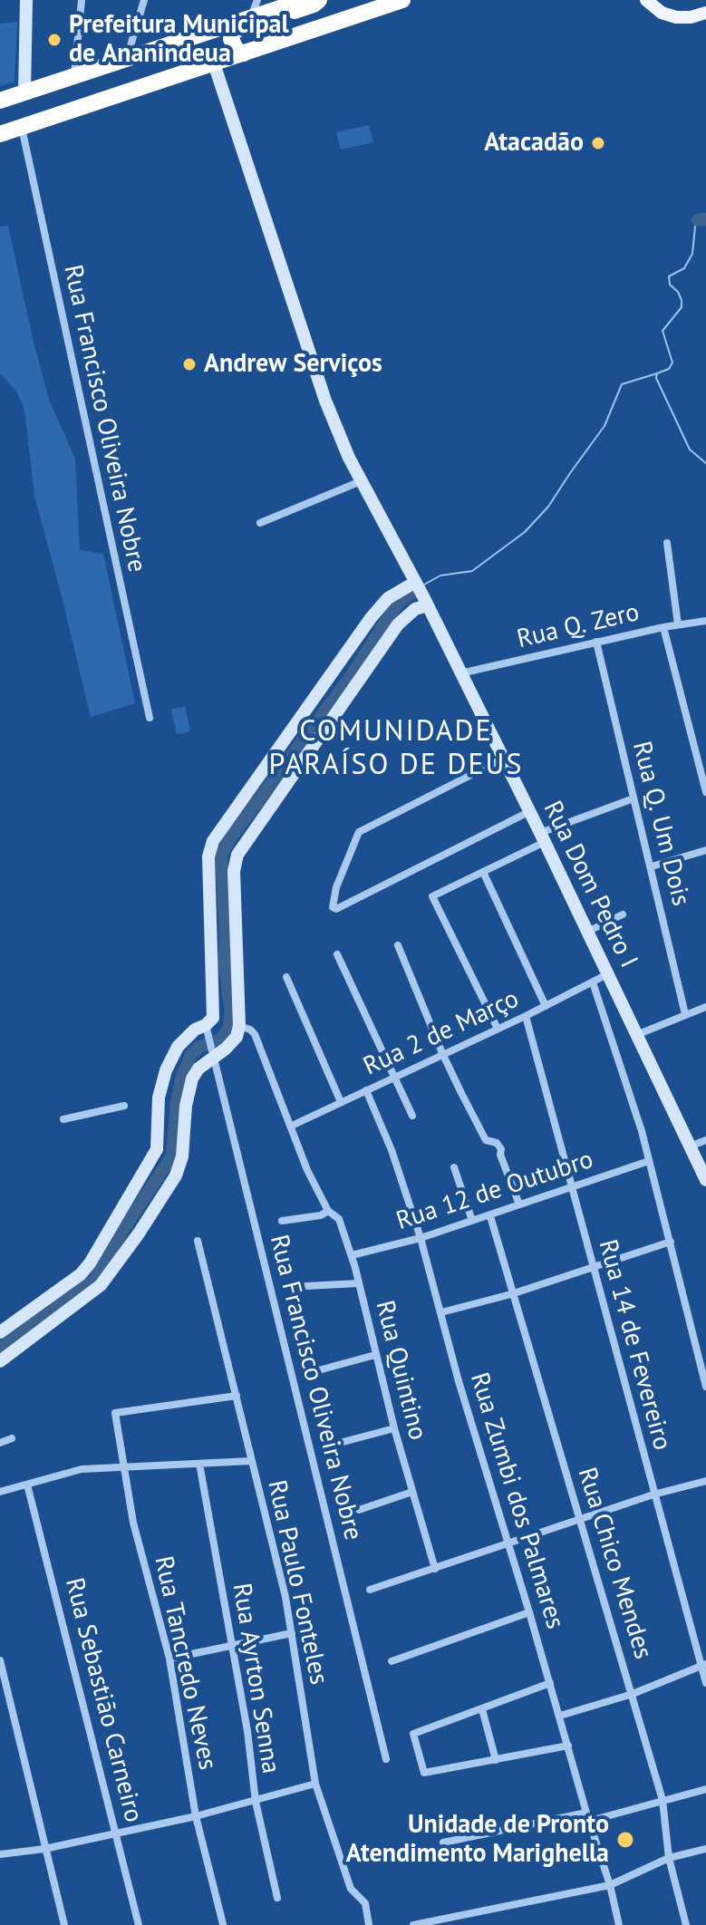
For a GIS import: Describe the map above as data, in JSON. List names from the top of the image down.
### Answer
{
  "streets": {
    "street": [
      "Rua Francisco Oliveira Nobre",
      "Rua Q. Zero",
      "Rua Q. Um Dois",
      "Rua Dom Pedro I",
      "Rua 2 de Março",
      "Rua 12 de Outubro",
      "Rua 14 de Fevereiro",
      "Rua Quintino",
      "Rua Zumbi dos Palmares",
      "Rua Chico Mendes",
      "Rua Paulo Fonteles",
      "Rua Tancredo Neves",
      "Rua Ayrton Senna",
      "Rua Sebastião Carneiro"
    ]
  },
  "crossings": [
    ["Rua Q. Zero", "Rua Q. Um Dois"],
    ["Rua Q. Zero", "Rua Dom Pedro I"],
    ["Rua Dom Pedro I", "Rua 2 de Março"],
    ["Rua 2 de Março", "Rua 14 de Fevereiro"],
    ["Rua 2 de Março", "Rua Quintino"],
    ["Rua 2 de Março", "Rua Zumbi dos Palmares"],
    ["Rua 12 de Outubro", "Rua 14 de Fevereiro"],
    ["Rua 12 de Outubro", "Rua Quintino"],
    ["Rua 12 de Outubro", "Rua Zumbi dos Palmares"],
    ["Rua 12 de Outubro", "Rua Chico Mendes"],
    ["Rua Paulo Fonteles", "Rua Tancredo Neves"]
  ],
  "districts": ["COMUNIDADE PARAÍSO DE DEUS"],
  "places": [
    "Prefeitura Municipal de Ananindeua",
    "Atacadão",
    "Andrew Serviços",
    "Unidade de Pronto Atendimento Marighella"
  ]
}
